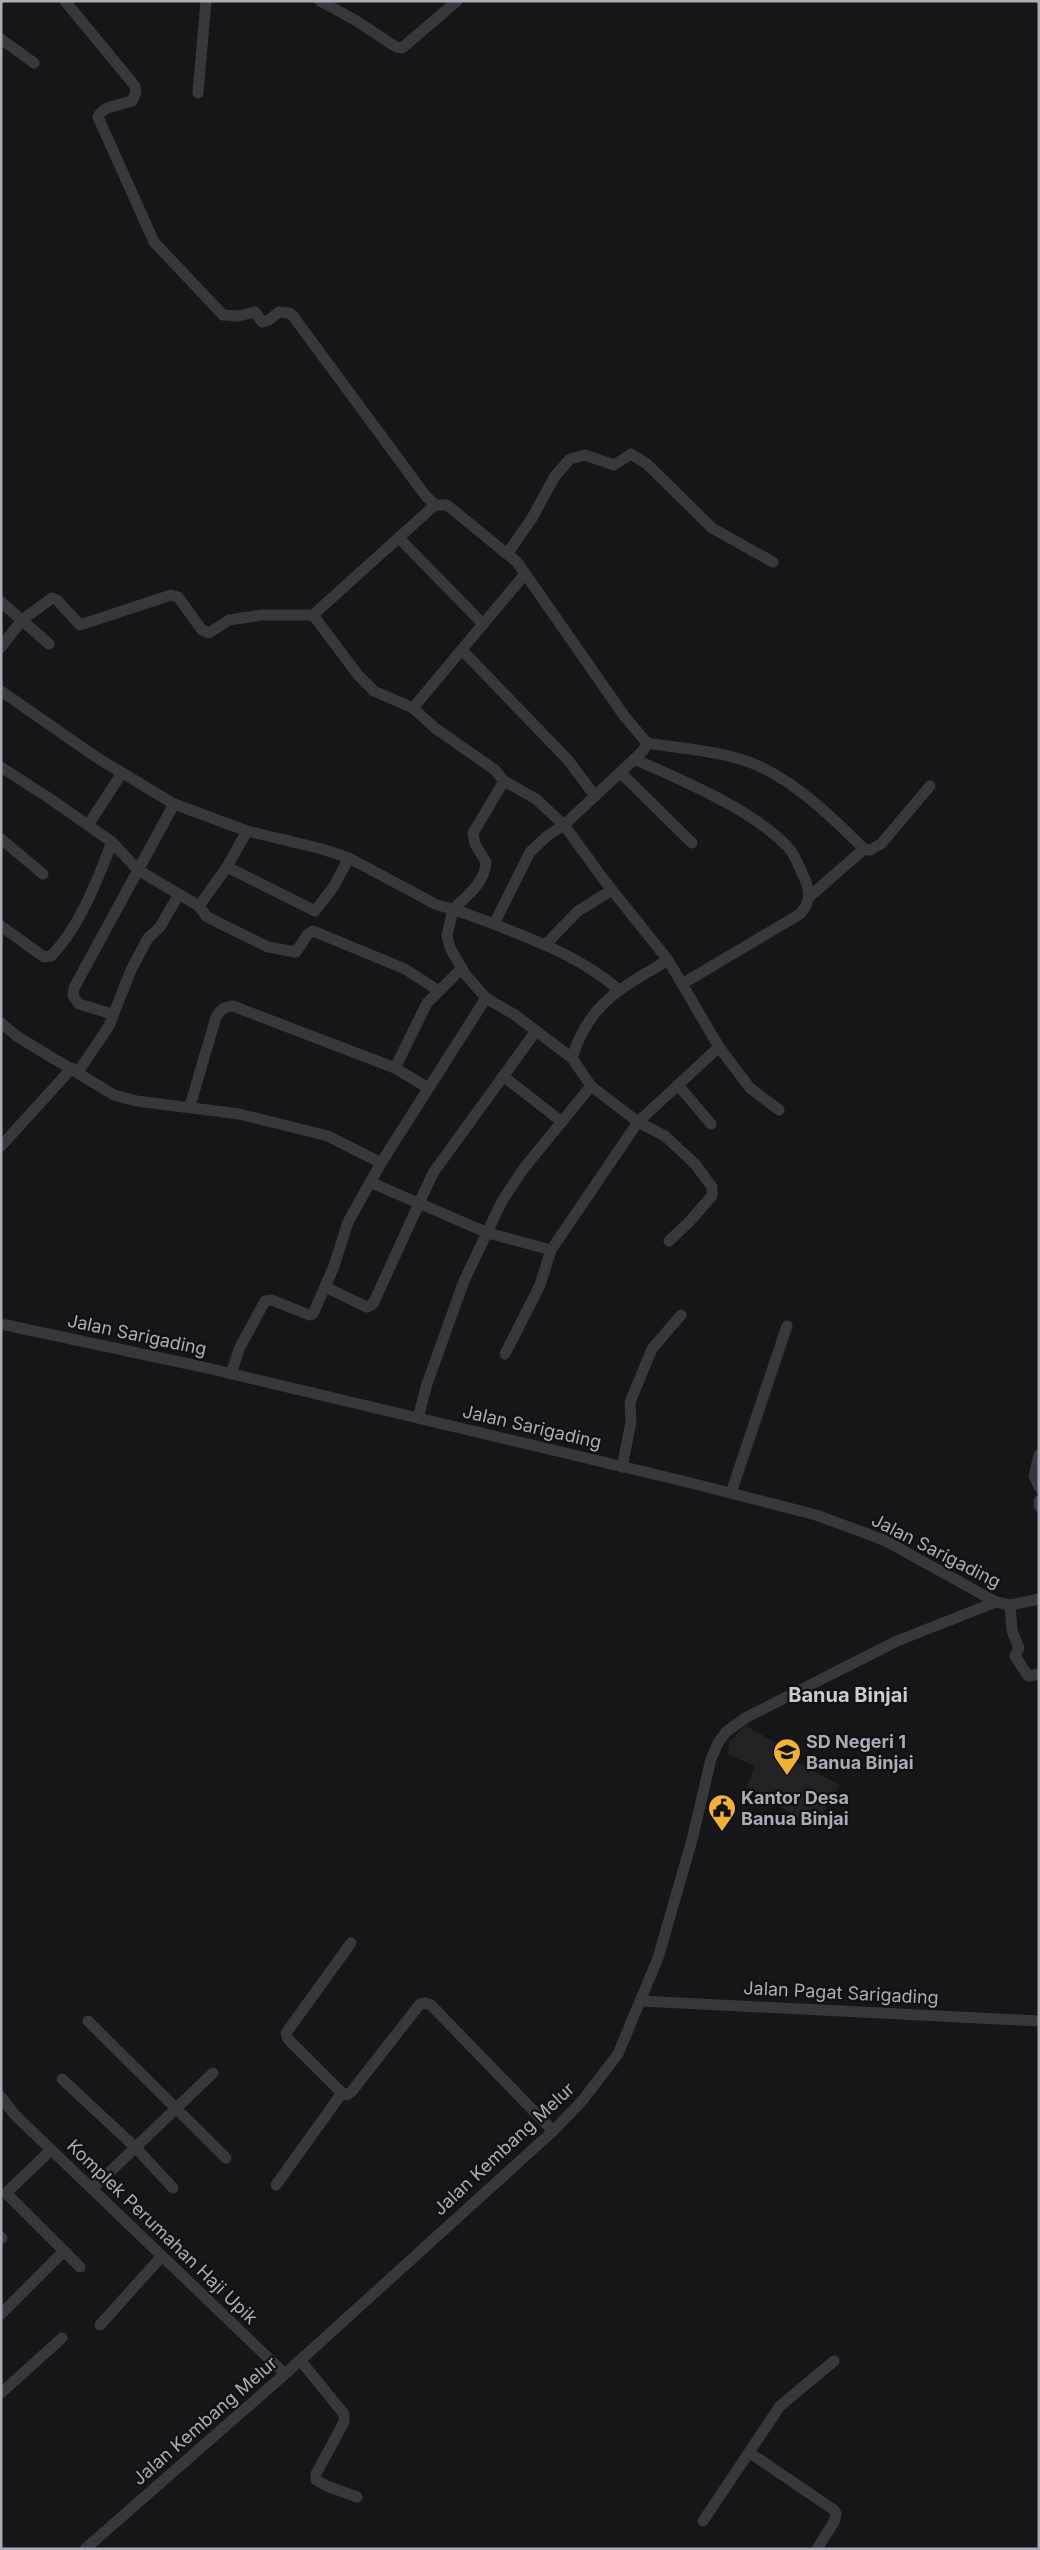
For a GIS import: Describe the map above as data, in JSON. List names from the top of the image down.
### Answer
{
  "streets": {
    "street": [
      "Jalan Sarigading",
      "Jalan Pagat Sarigading",
      "Jalan Kembang Melur",
      "Komplek Perumahan Haji Upik"
    ]
  },
  "crossings": [
    ["Jalan Sarigading", "Jalan Kembang Melur"],
    ["Jalan Pagat Sarigading", "Jalan Kembang Melur"],
    ["Jalan Kembang Melur", "Komplek Perumahan Haji Upik"]
  ],
  "districts": ["Banua Binjai"],
  "places": {
    "school or university": ["SD Negeri 1 Banua Binjai"],
    "public building": ["Kantor Desa Banua Binjai"]
  }
}
